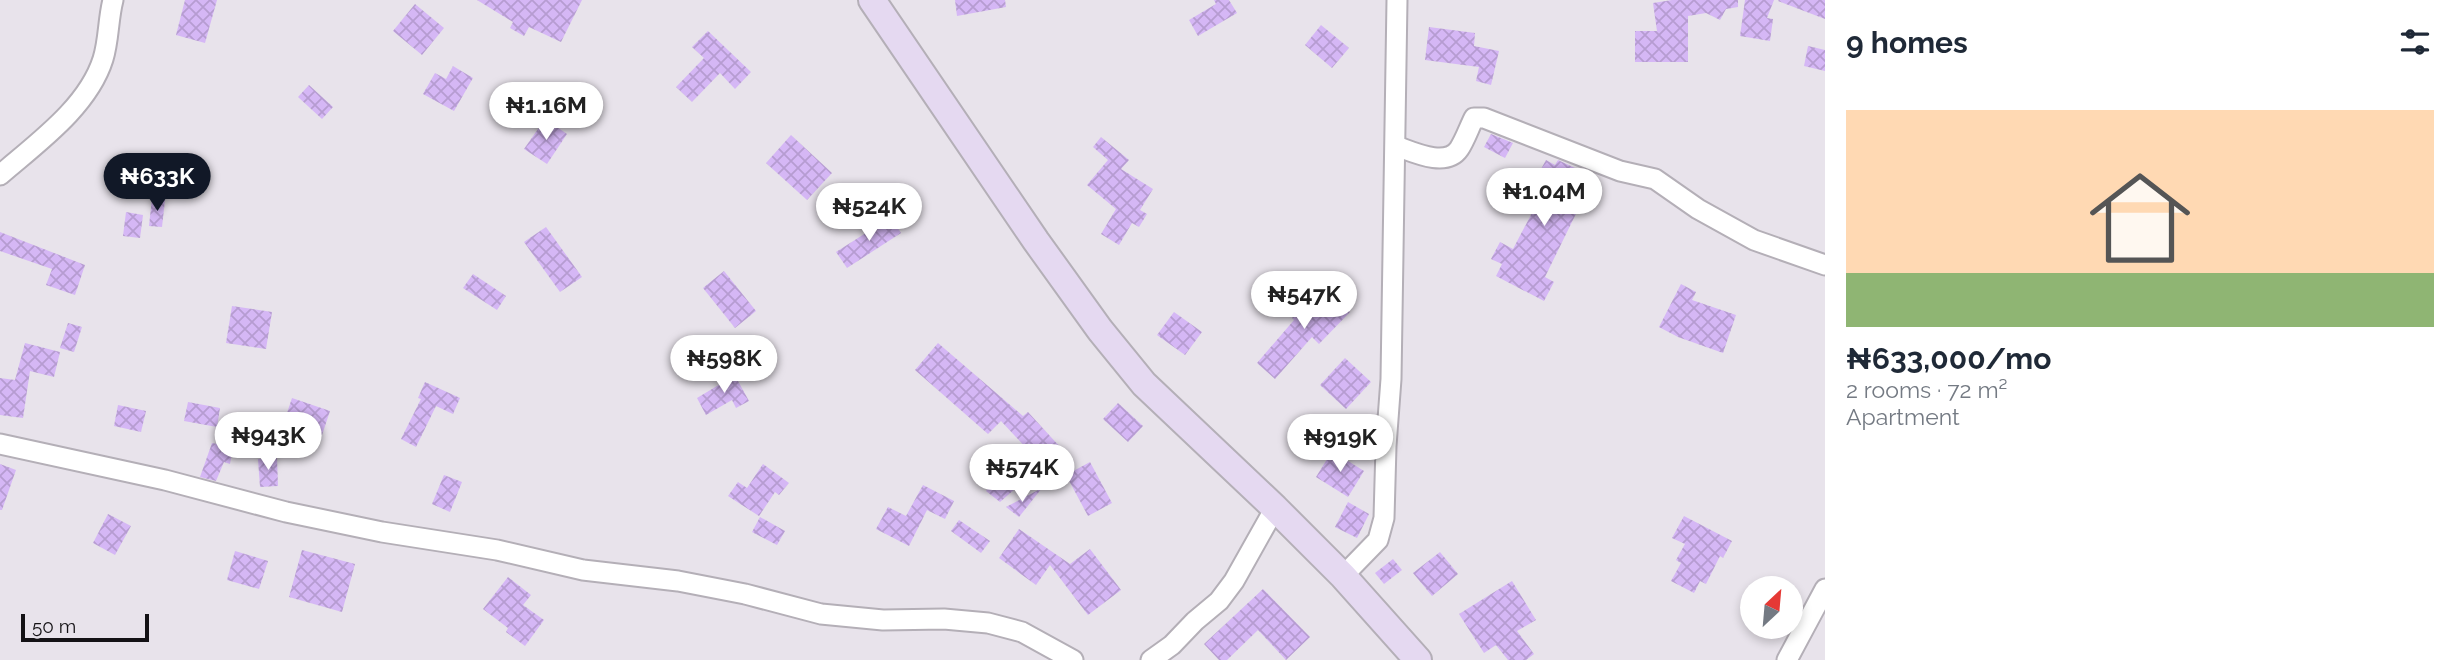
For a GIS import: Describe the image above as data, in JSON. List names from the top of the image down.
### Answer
{
  "scale_bar": "50 m",
  "north": "top right",
  "page": {
    "heading": "9 homes",
    "price": [
      "₦1.16M",
      "₦633K",
      "₦1.04M",
      "₦524K",
      "₦547K",
      "₦598K",
      "₦943K",
      "₦919K",
      "₦574K"
    ],
    "list": [
      {
        "name": "₦633,000/mo",
        "note": "2 rooms · 72 m² · Apartment"
      }
    ],
    "scale": "50 m"
  }
}
